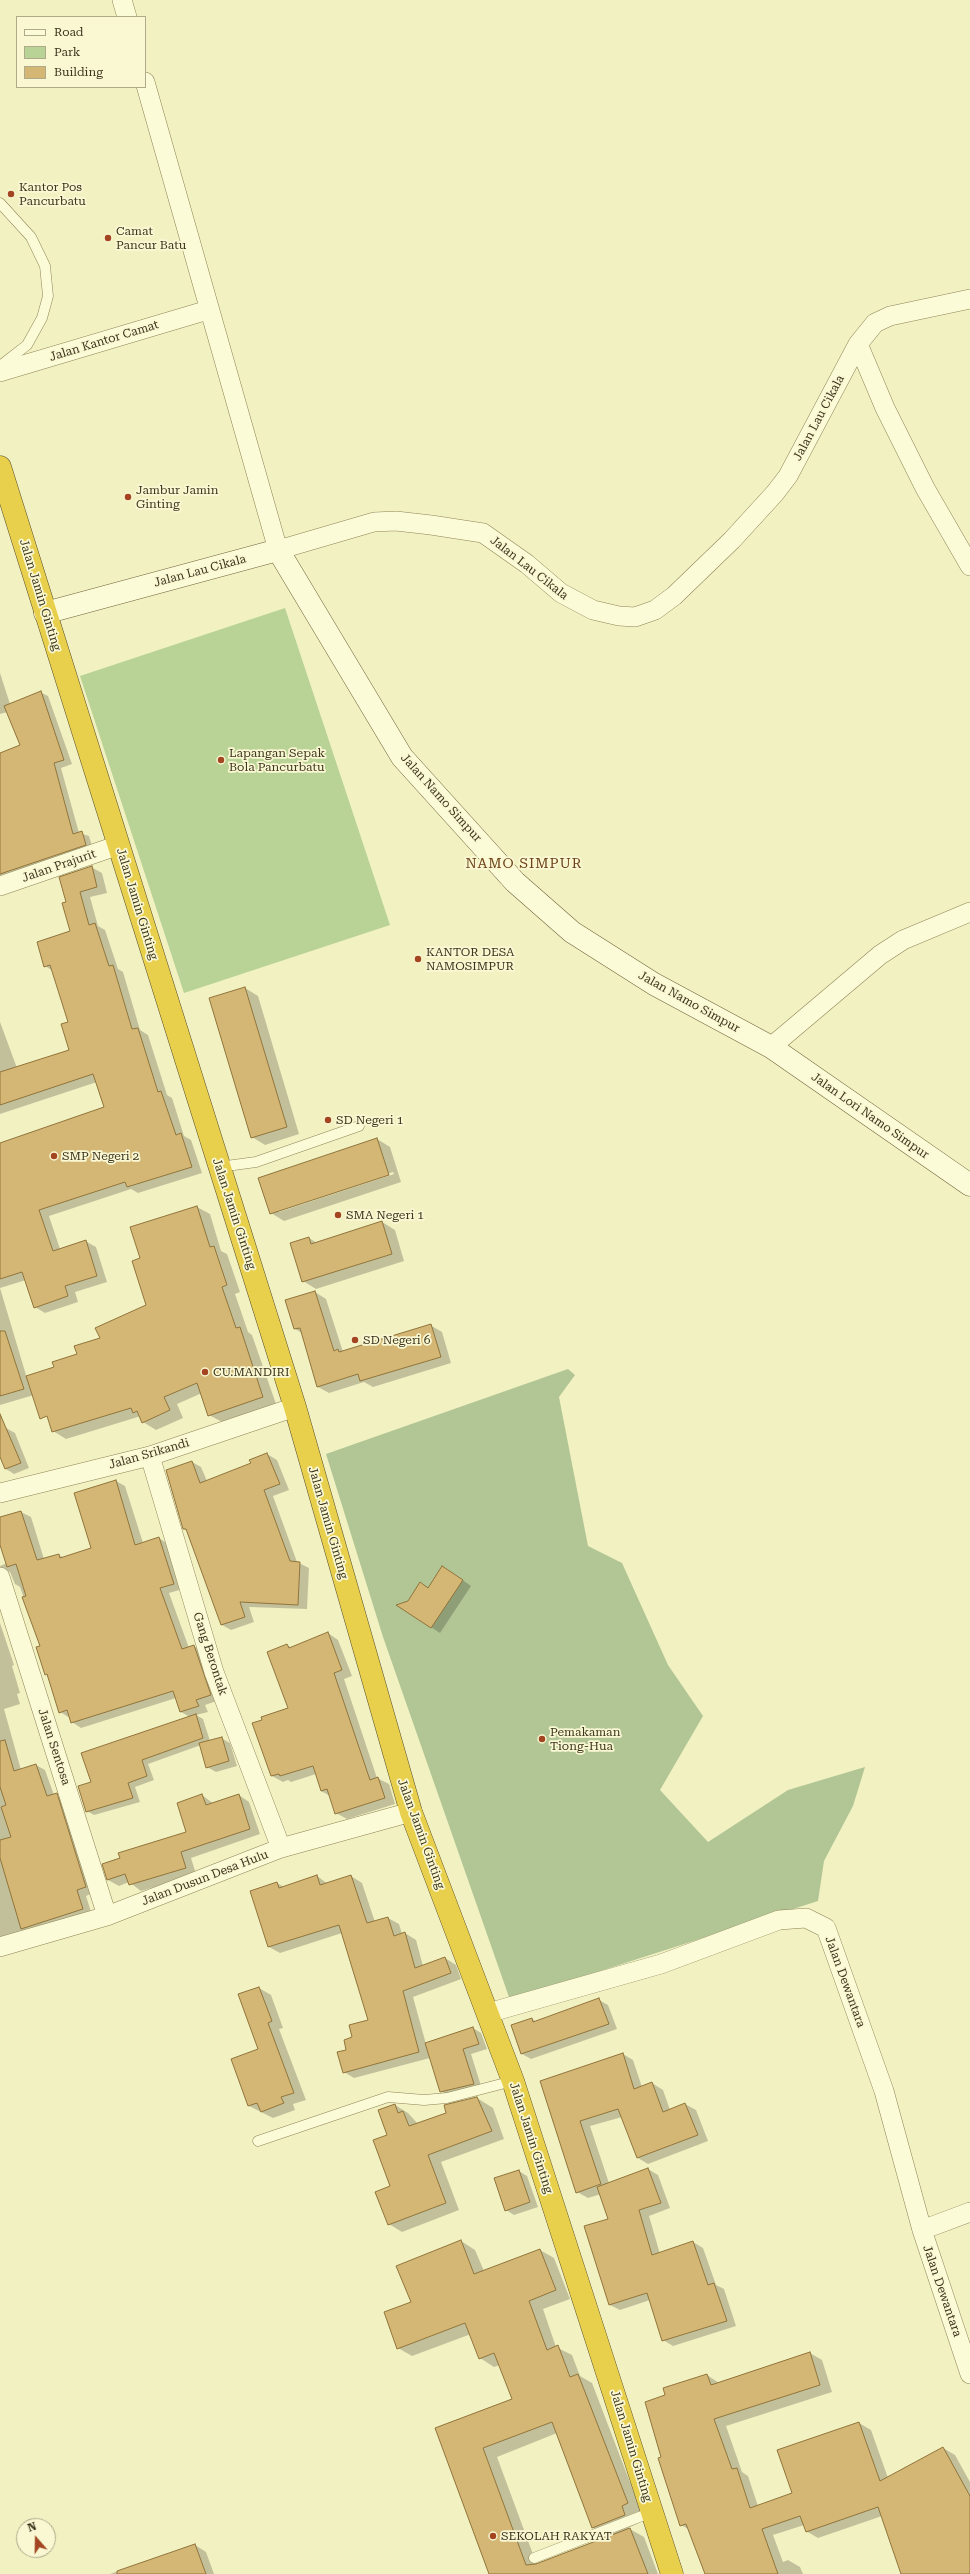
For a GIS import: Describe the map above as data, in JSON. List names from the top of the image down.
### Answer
{
  "streets": {
    "highway": ["Jalan Jamin Ginting"],
    "street": [
      "Jalan Kantor Camat",
      "Jalan Lau Cikala",
      "Jalan Namo Simpur",
      "Jalan Prajurit",
      "Jalan Lori Namo Simpur",
      "Jalan Srikandi",
      "Gang Berontak",
      "Jalan Sentosa",
      "Jalan Dusun Desa Hulu",
      "Jalan Dewantara"
    ]
  },
  "crossings": [
    ["Jalan Lau Cikala", "Jalan Jamin Ginting"],
    ["Jalan Lau Cikala", "Jalan Namo Simpur"],
    ["Jalan Jamin Ginting", "Jalan Prajurit"],
    ["Jalan Jamin Ginting", "Jalan Srikandi"],
    ["Jalan Jamin Ginting", "Jalan Dusun Desa Hulu"],
    ["Jalan Jamin Ginting", "Jalan Dewantara"],
    ["Jalan Namo Simpur", "Jalan Lori Namo Simpur"],
    ["Jalan Srikandi", "Gang Berontak"],
    ["Gang Berontak", "Jalan Dusun Desa Hulu"],
    ["Jalan Sentosa", "Jalan Dusun Desa Hulu"]
  ],
  "districts": ["NAMO SIMPUR"],
  "places": [
    "Kantor Pos Pancurbatu",
    "Camat Pancur Batu",
    "Jambur Jamin Ginting",
    "Lapangan Sepak Bola Pancurbatu",
    "KANTOR DESA NAMOSIMPUR",
    "SD Negeri 1",
    "SMP Negeri 2",
    "SMA Negeri 1",
    "SD Negeri 6",
    "CU.MANDIRI",
    "Pemakaman Tiong-Hua",
    "SEKOLAH RAKYAT"
  ],
  "legend": ["Road", "Park", "Building"],
  "north": "top"
}
